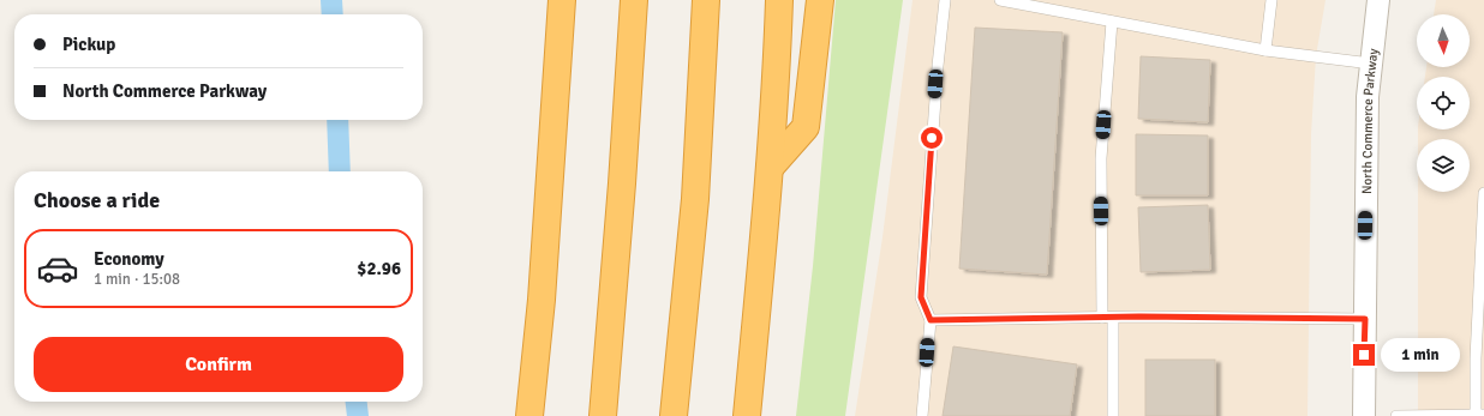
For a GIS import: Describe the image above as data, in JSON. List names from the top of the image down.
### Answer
{
  "streets": {
    "street": ["North Commerce Parkway"]
  },
  "north": "bottom",
  "page": {
    "banner": ["Pickup", "North Commerce Parkway"],
    "heading": "Choose a ride",
    "list": [
      {
        "name": "Economy",
        "note": "1 min · 15:08",
        "value": "$2.96"
      }
    ],
    "buttons": "Confirm",
    "bubble": "1 min"
  }
}
